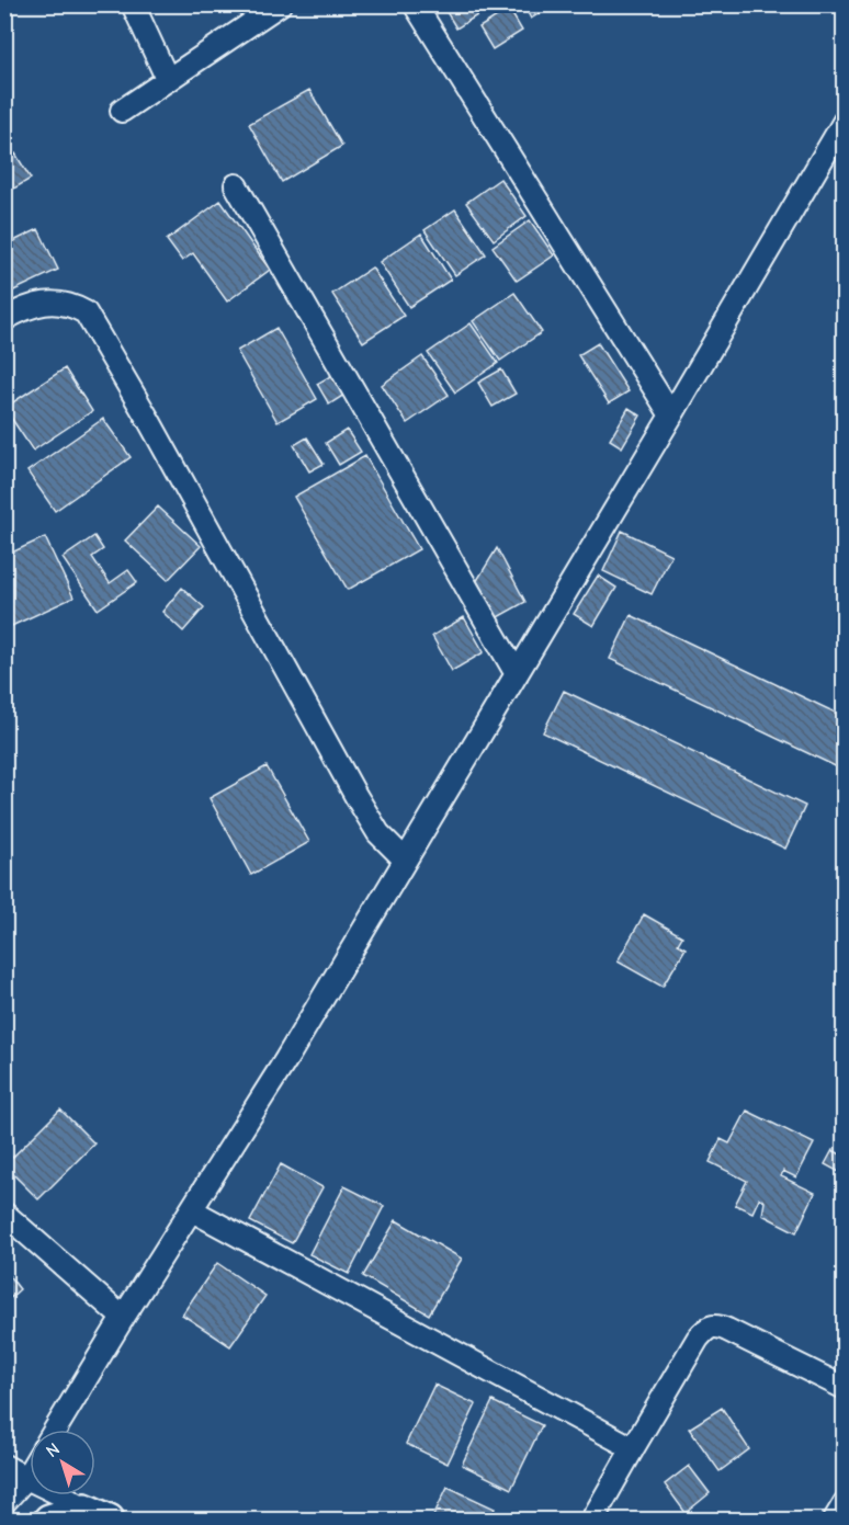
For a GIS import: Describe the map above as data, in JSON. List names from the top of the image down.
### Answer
{
  "north": "top left"
}
